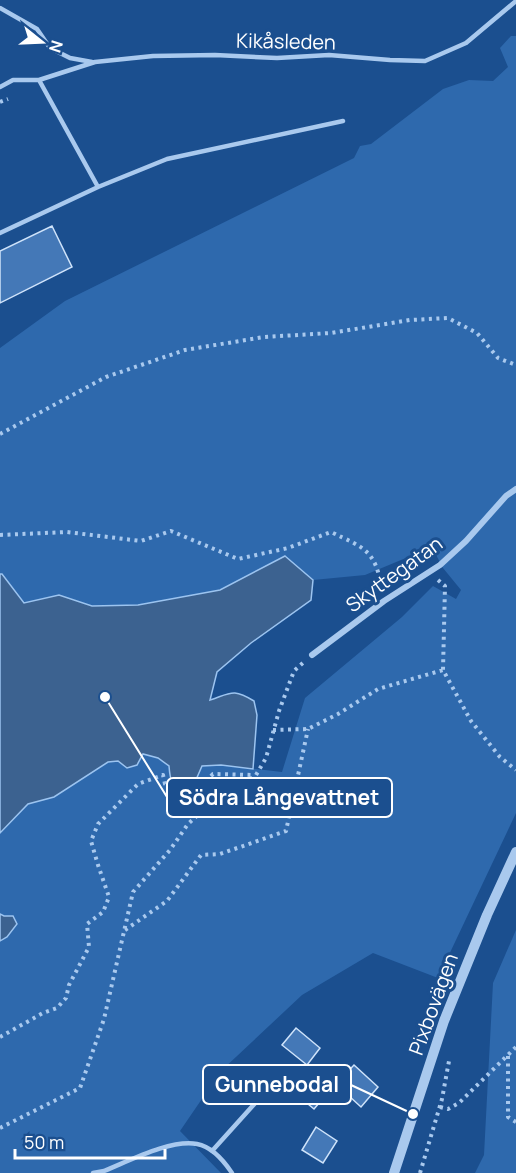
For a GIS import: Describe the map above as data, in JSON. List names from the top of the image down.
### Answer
{
  "streets": {
    "street": ["Skyttegatan", "Pixbovägen"],
    "lane": ["Kikåsleden"]
  },
  "places": ["Södra Långevattnet", "Gunnebodal"],
  "scale_bar": "50 m",
  "north": "right"
}
